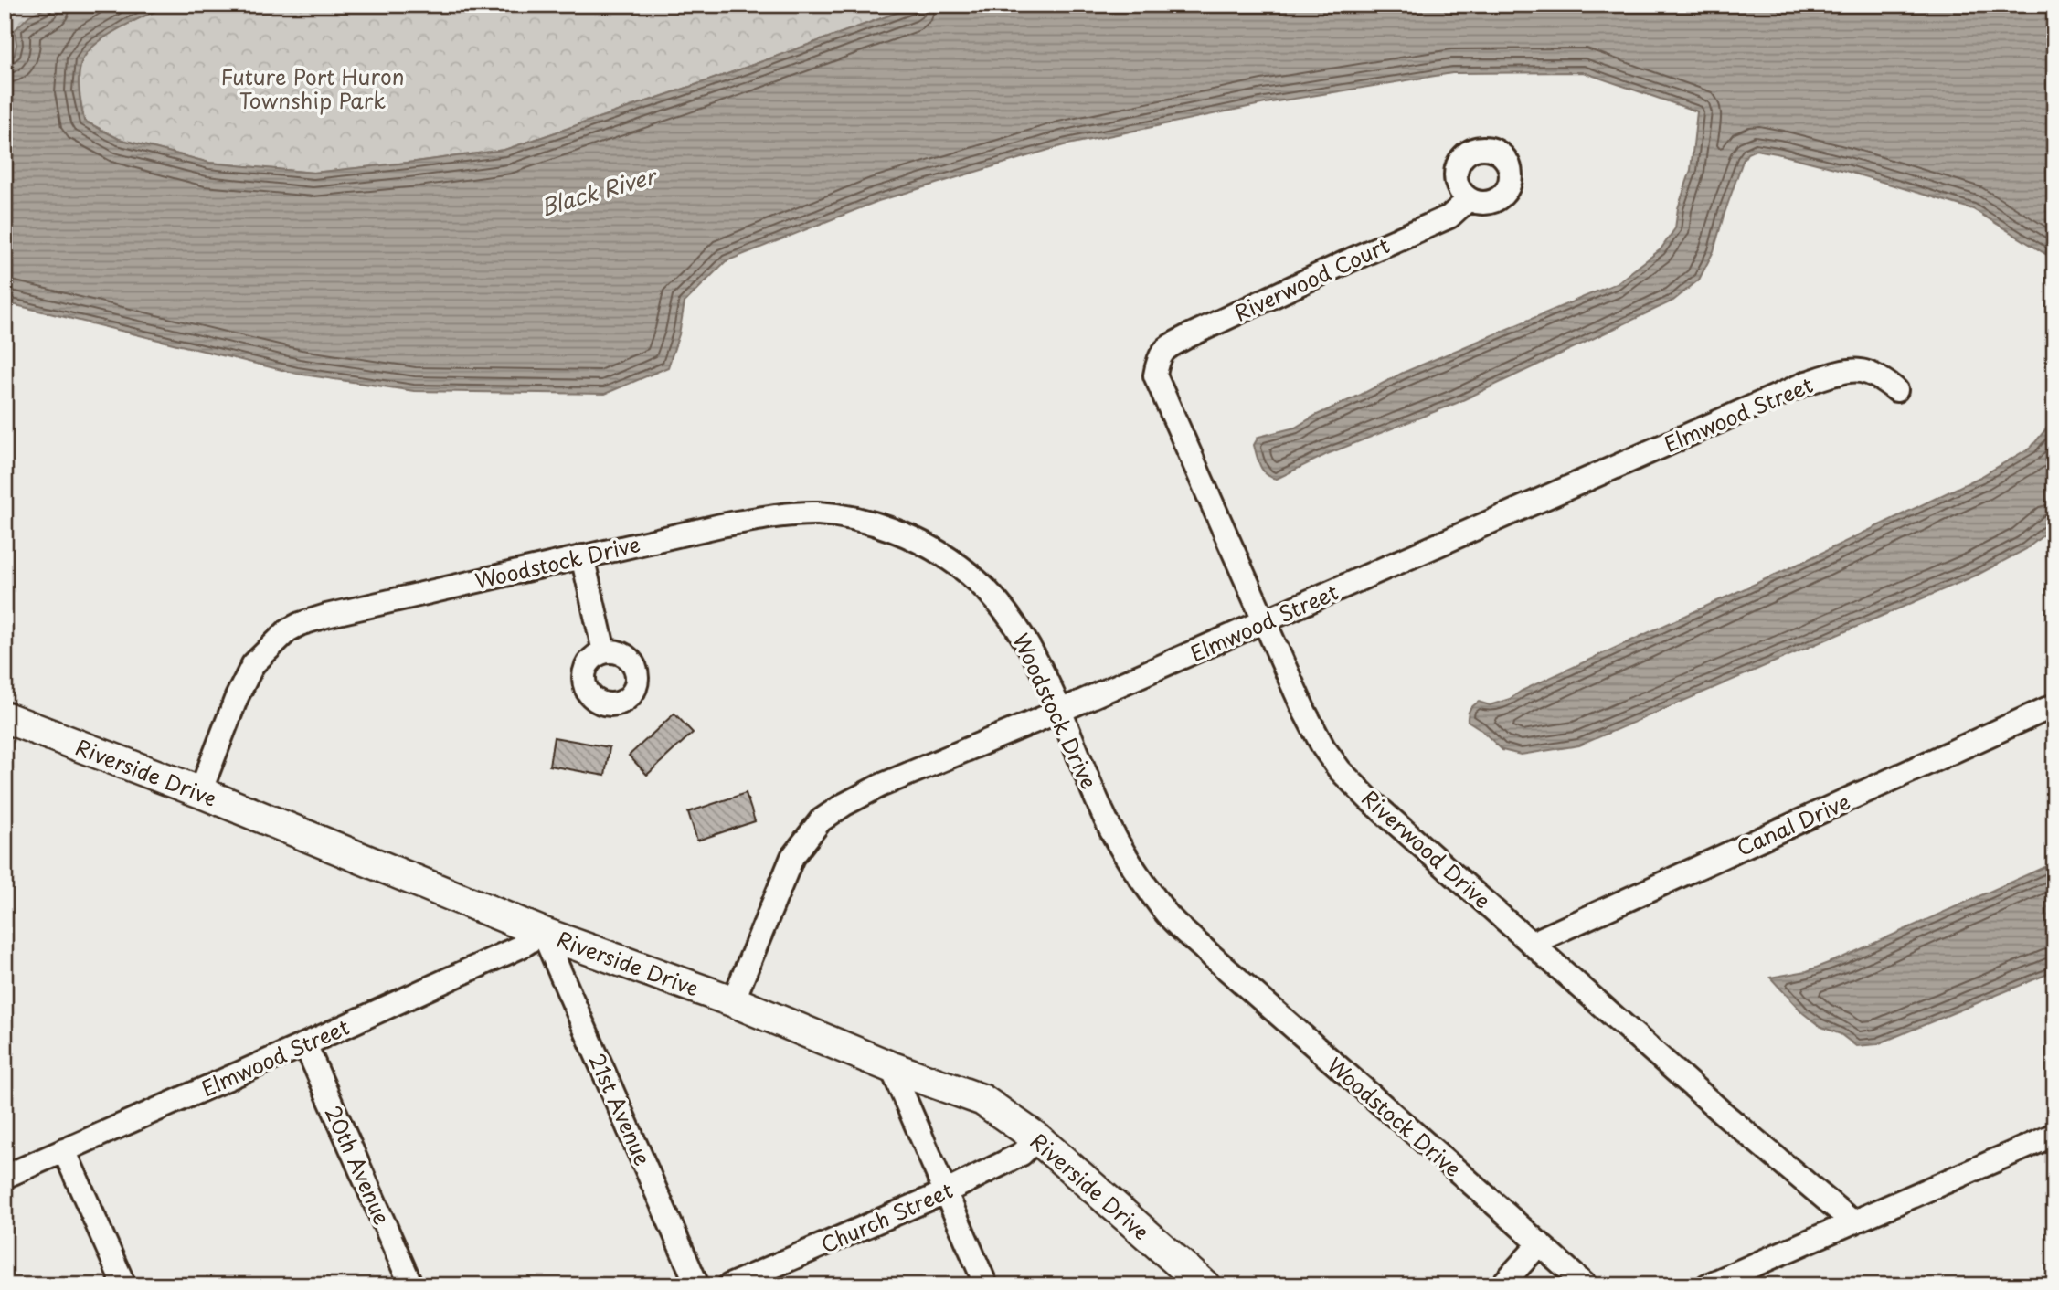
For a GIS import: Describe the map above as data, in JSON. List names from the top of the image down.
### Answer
{
  "streets": {
    "street": [
      "Riverwood Court",
      "Elmwood Street",
      "Woodstock Drive",
      "Riverside Drive",
      "Canal Drive",
      "Riverwood Drive",
      "21st Avenue",
      "20th Avenue",
      "Church Street"
    ]
  },
  "crossings": [
    ["Riverwood Court", "Riverwood Drive"],
    ["Elmwood Street", "Woodstock Drive"],
    ["Elmwood Street", "Riverside Drive"],
    ["Elmwood Street", "Riverwood Drive"],
    ["Elmwood Street", "21st Avenue"],
    ["Elmwood Street", "20th Avenue"],
    ["Woodstock Drive", "Riverside Drive"],
    ["Riverside Drive", "21st Avenue"],
    ["Riverside Drive", "Church Street"],
    ["Canal Drive", "Riverwood Drive"]
  ],
  "water": ["Black River"],
  "parks": ["Future Port Huron Township Park"]
}
